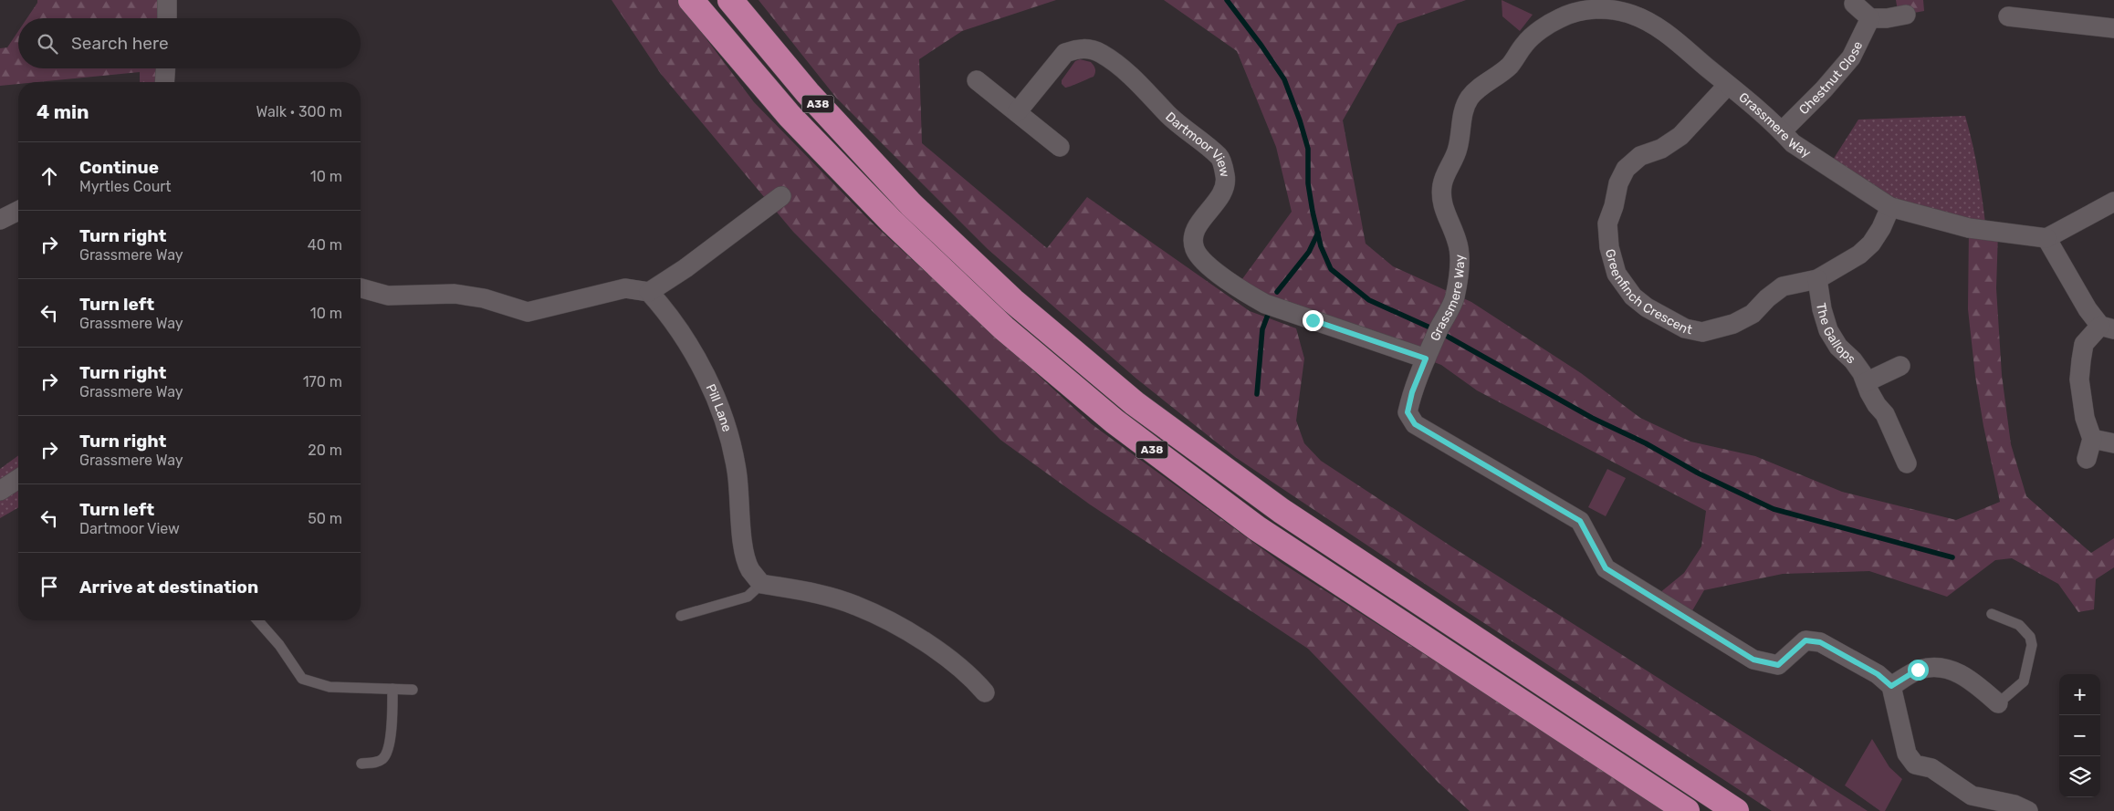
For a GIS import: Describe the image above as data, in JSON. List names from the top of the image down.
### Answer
{
  "streets": {
    "highway": ["A38"],
    "street": [
      "Chestnut Close",
      "Grassmere Way",
      "Dartmoor View",
      "Greenfinch Crescent",
      "The Gallops",
      "Pill Lane"
    ]
  },
  "crossings": [
    ["Chestnut Close", "Grassmere Way"],
    ["Grassmere Way", "Dartmoor View"],
    ["Grassmere Way", "Greenfinch Crescent"],
    ["Greenfinch Crescent", "The Gallops"]
  ],
  "page": {
    "search": "Search here",
    "heading": ["4 min", "Walk · 300 m"],
    "list": [
      ["Continue", "Myrtles Court", "10 m"],
      ["Turn right", "Grassmere Way", "40 m"],
      ["Turn left", "Grassmere Way", "10 m"],
      ["Turn right", "Grassmere Way", "170 m"],
      ["Turn right", "Grassmere Way", "20 m"],
      ["Turn left", "Dartmoor View", "50 m"],
      "Arrive at destination"
    ],
    "map_buttons": ["+", "−"]
  }
}
